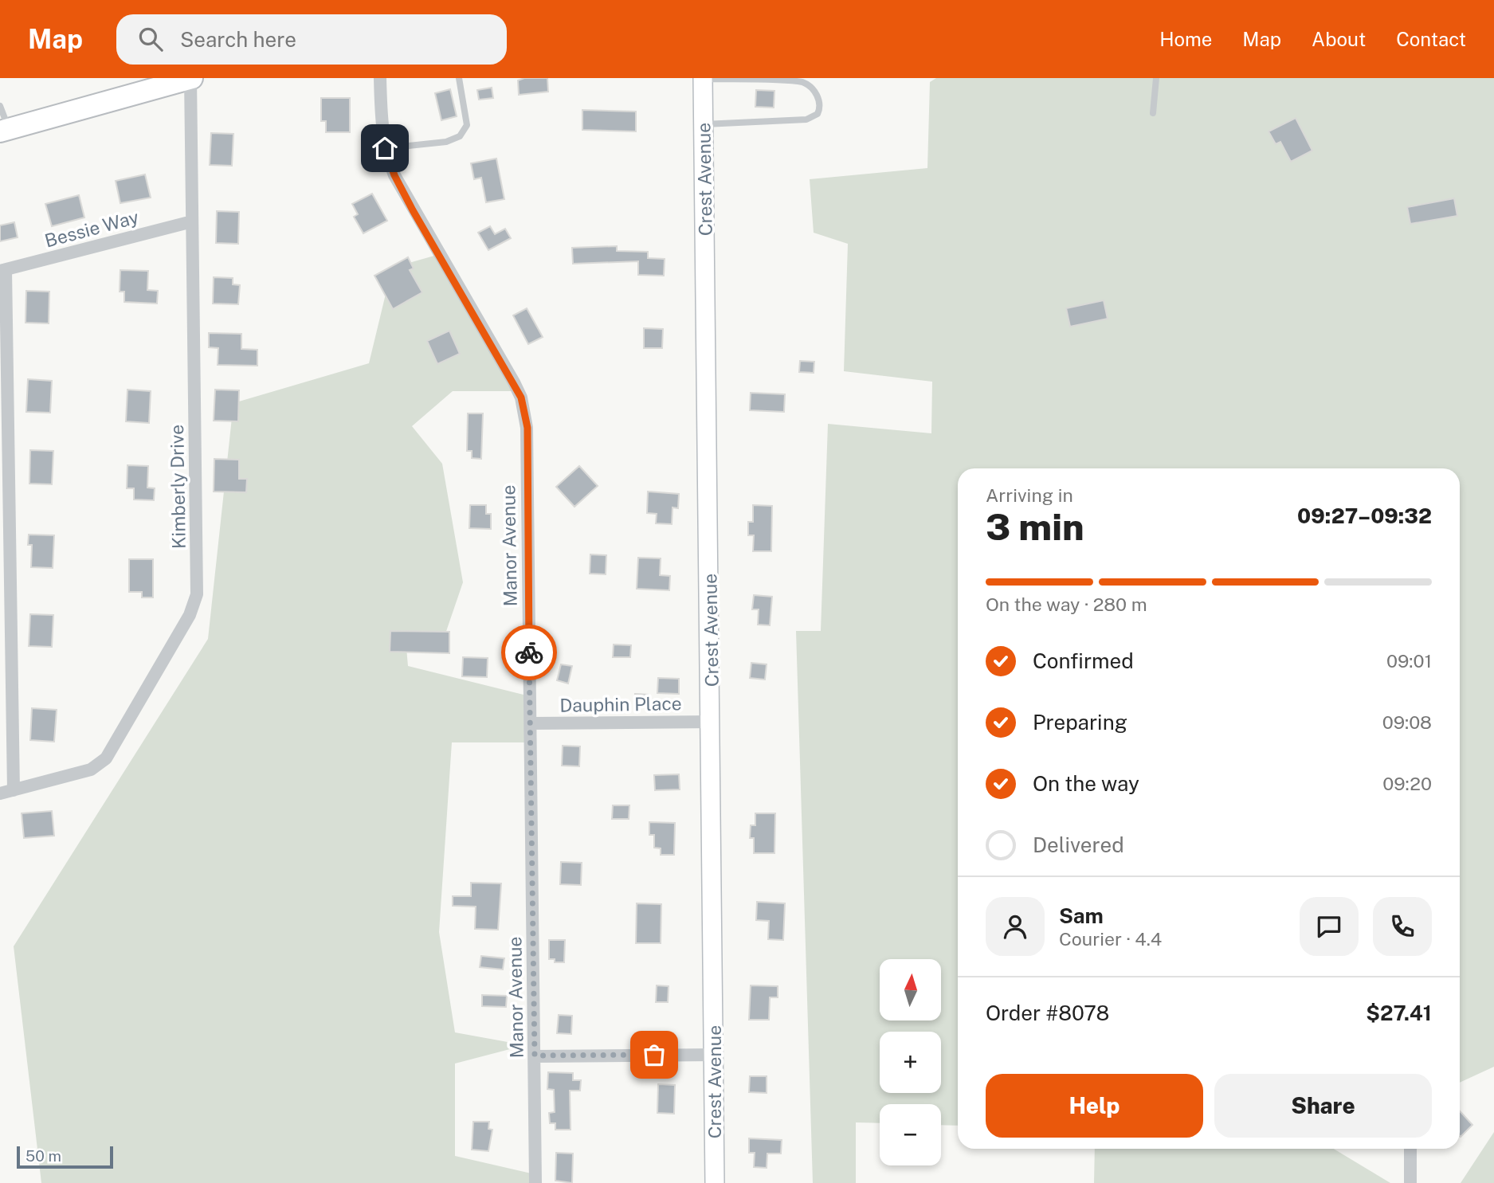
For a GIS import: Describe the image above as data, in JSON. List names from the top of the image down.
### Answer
{
  "streets": {
    "street": [
      "Crest Avenue",
      "Bessie Way",
      "Kimberly Drive",
      "Manor Avenue",
      "Dauphin Place"
    ]
  },
  "crossings": [
    ["Crest Avenue", "Dauphin Place"],
    ["Bessie Way", "Kimberly Drive"],
    ["Manor Avenue", "Dauphin Place"]
  ],
  "scale_bar": "50 m",
  "north": "top",
  "page": {
    "header": "Map",
    "search": "Search here",
    "nav": [
      "Home",
      "Map",
      "About",
      "Contact"
    ],
    "heading": ["3 min", "Arriving in", "09:27–09:32"],
    "panel": [
      "Sam",
      "Courier · 4.4",
      "Order #8078",
      "$27.41"
    ],
    "bar": "On the way · 280 m",
    "list": [
      ["Confirmed", "09:01"],
      ["Preparing", "09:08"],
      ["On the way", "09:20"],
      "Delivered"
    ],
    "map_buttons": ["+", "−"],
    "buttons": ["Help", "Share"],
    "scale": "50 m"
  }
}
